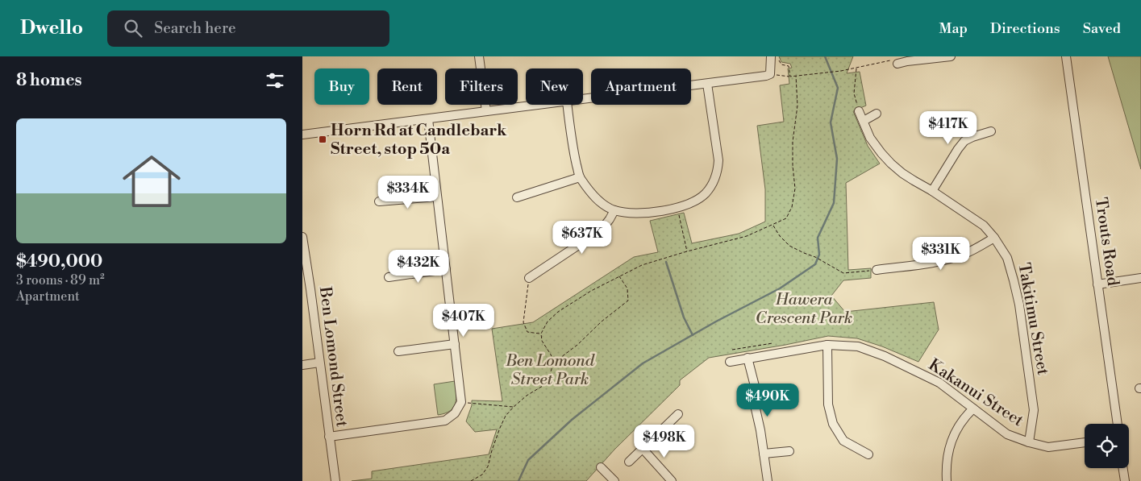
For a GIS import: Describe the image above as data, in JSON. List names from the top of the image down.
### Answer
{
  "streets": {
    "street": [
      "Trouts Road",
      "Takitimu Street",
      "Ben Lomond Street",
      "Kakanui Street"
    ]
  },
  "crossings": [
    ["Takitimu Street", "Kakanui Street"]
  ],
  "parks": ["Hawera Crescent Park", "Ben Lomond Street Park"],
  "places": {
    "transit": ["Horn Rd at Candlebark Street, stop 50a"]
  },
  "page": {
    "header": "Dwello",
    "search": "Search here",
    "nav": ["Map", "Directions", "Saved"],
    "heading": "8 homes",
    "chip": [
      "Buy",
      "Rent",
      "Filters",
      "New",
      "Apartment"
    ],
    "list": [
      {
        "name": "$490,000",
        "note": "3 rooms · 89 m² · Apartment"
      }
    ],
    "price": [
      "$417K",
      "$334K",
      "$637K",
      "$331K",
      "$432K",
      "$407K",
      "$490K",
      "$498K"
    ]
  }
}
